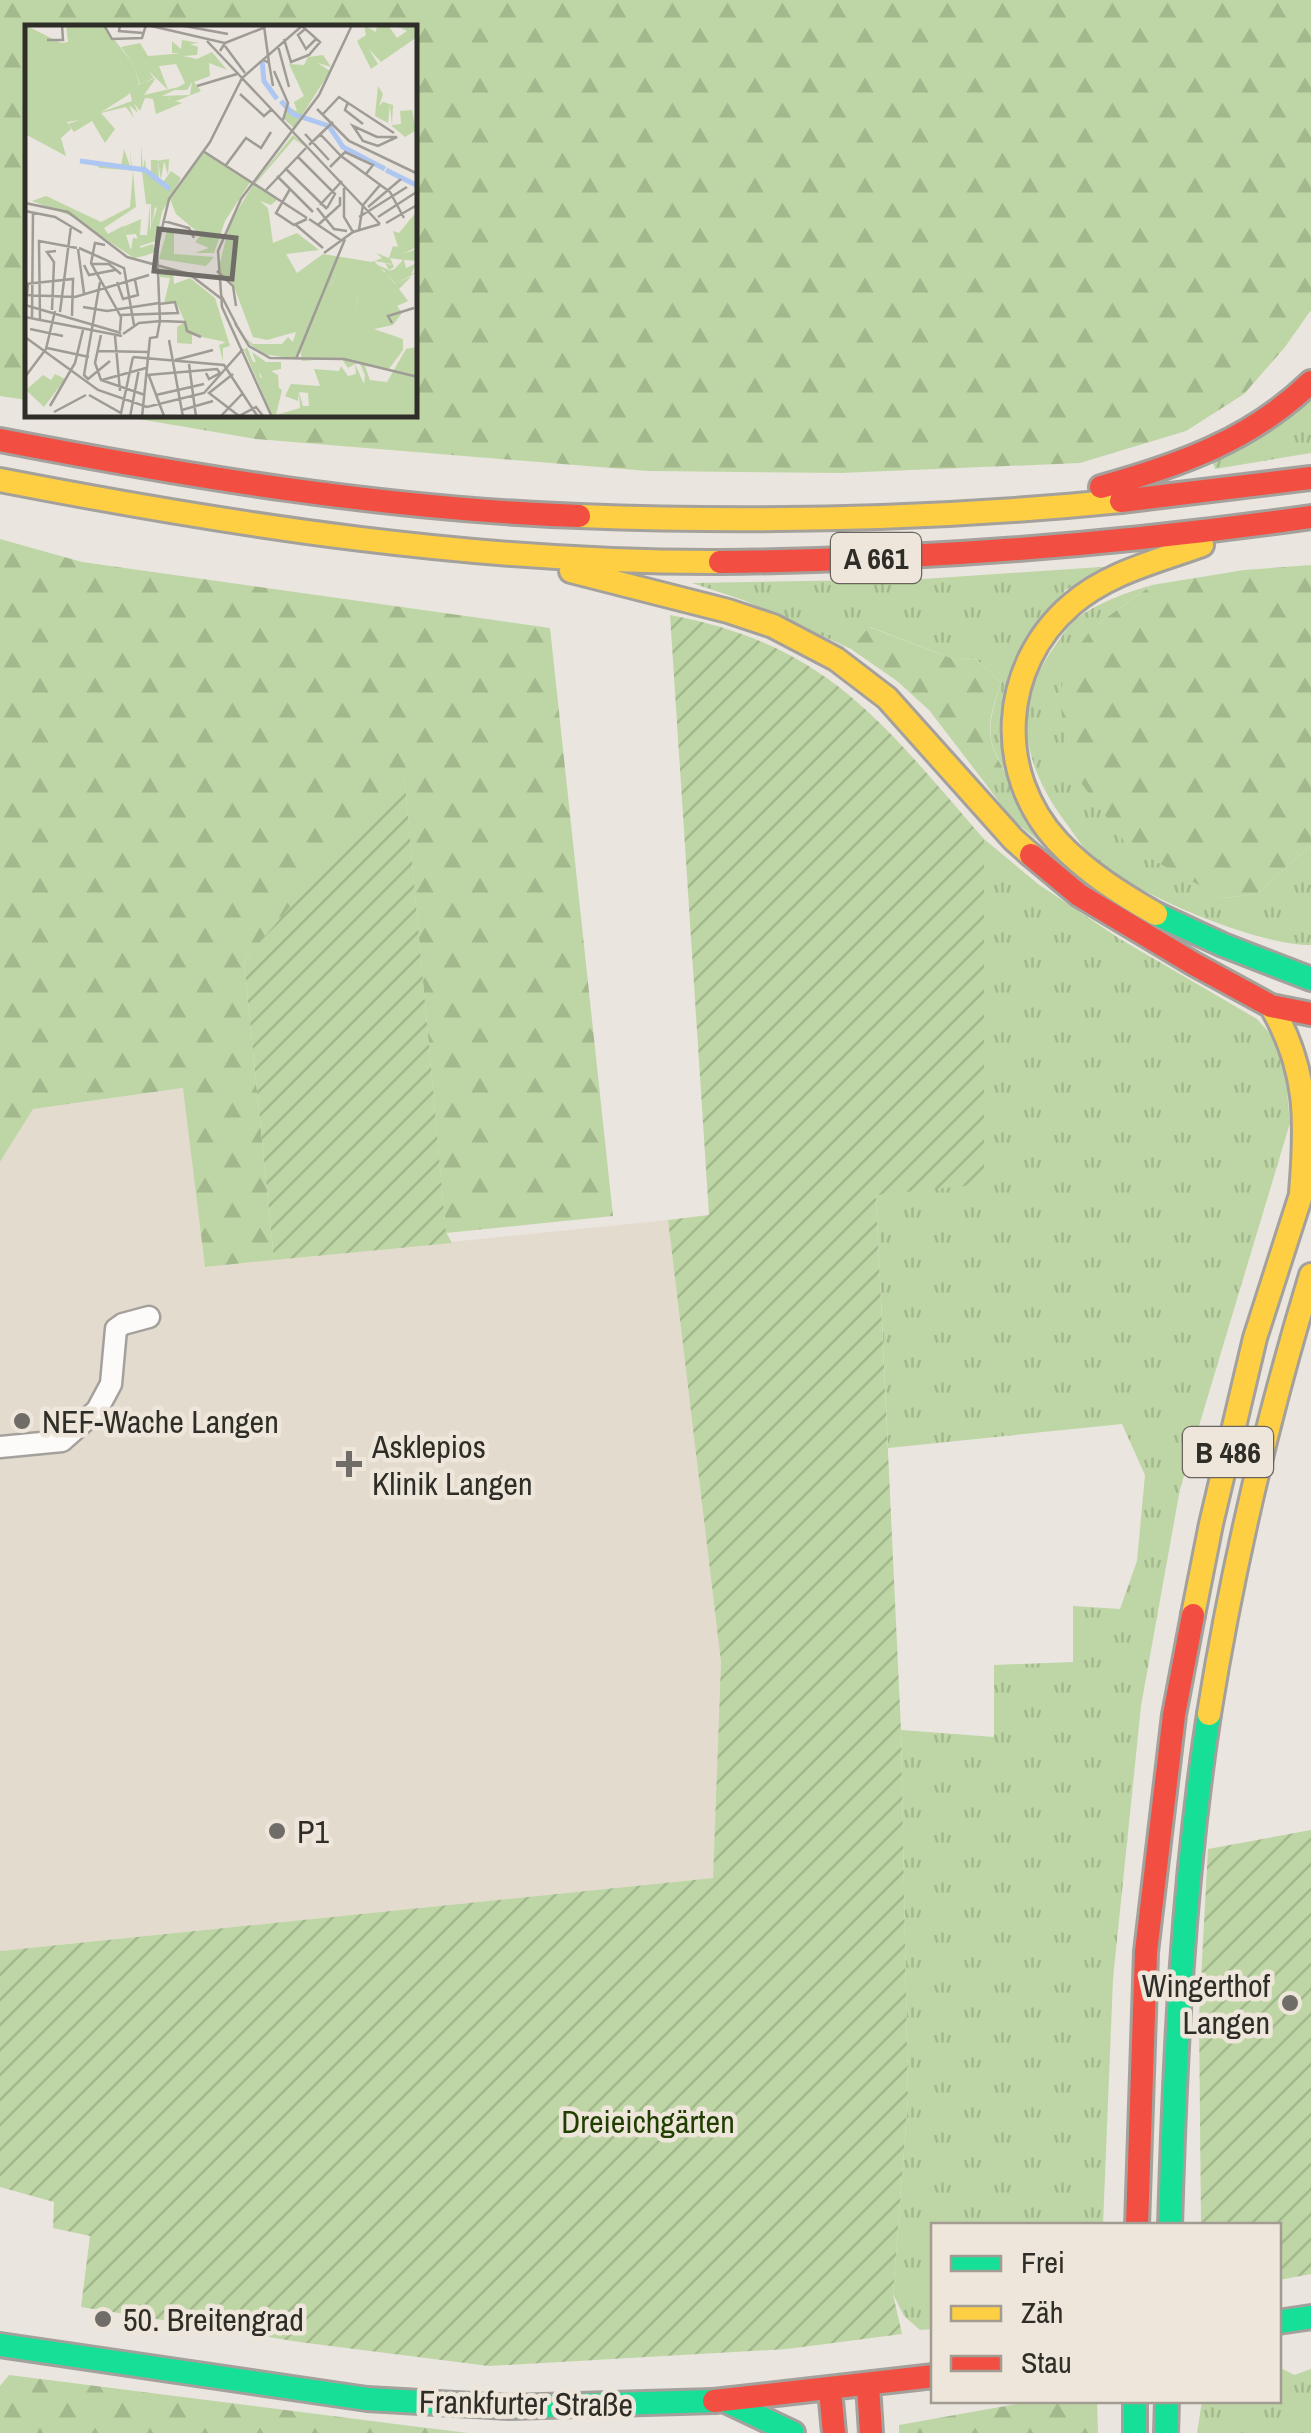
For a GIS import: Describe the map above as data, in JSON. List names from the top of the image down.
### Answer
{
  "streets": {
    "main road": ["A 661", "B 486", "Frankfurter Straße"]
  },
  "parks": ["Dreieichgärten"],
  "places": {
    "other": [
      "NEF-Wache Langen",
      "P1",
      "Wingerthof Langen",
      "50. Breitengrad"
    ],
    "health": ["Asklepios Klinik Langen"]
  },
  "legend": ["Frei", "Zäh", "Stau"]
}
